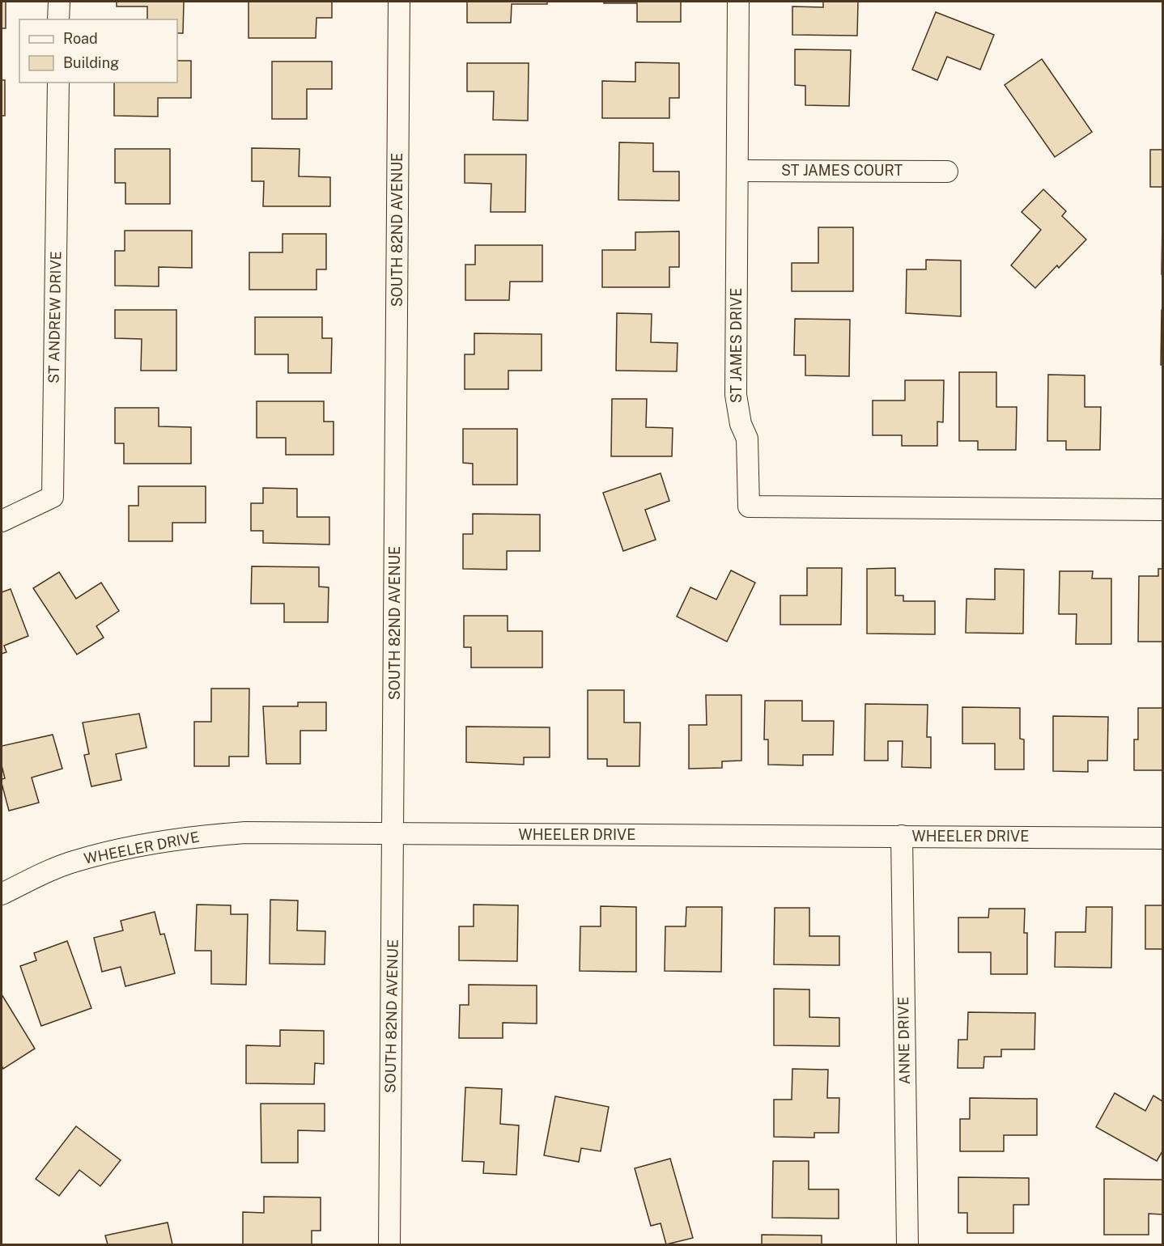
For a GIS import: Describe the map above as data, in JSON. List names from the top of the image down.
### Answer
{
  "streets": {
    "street": [
      "ST JAMES COURT",
      "SOUTH 82ND AVENUE",
      "ST ANDREW DRIVE",
      "ST JAMES DRIVE",
      "WHEELER DRIVE",
      "ANNE DRIVE"
    ]
  },
  "crossings": [
    ["ST JAMES COURT", "ST JAMES DRIVE"],
    ["SOUTH 82ND AVENUE", "WHEELER DRIVE"],
    ["WHEELER DRIVE", "ANNE DRIVE"]
  ],
  "legend": ["Road", "Building"]
}
